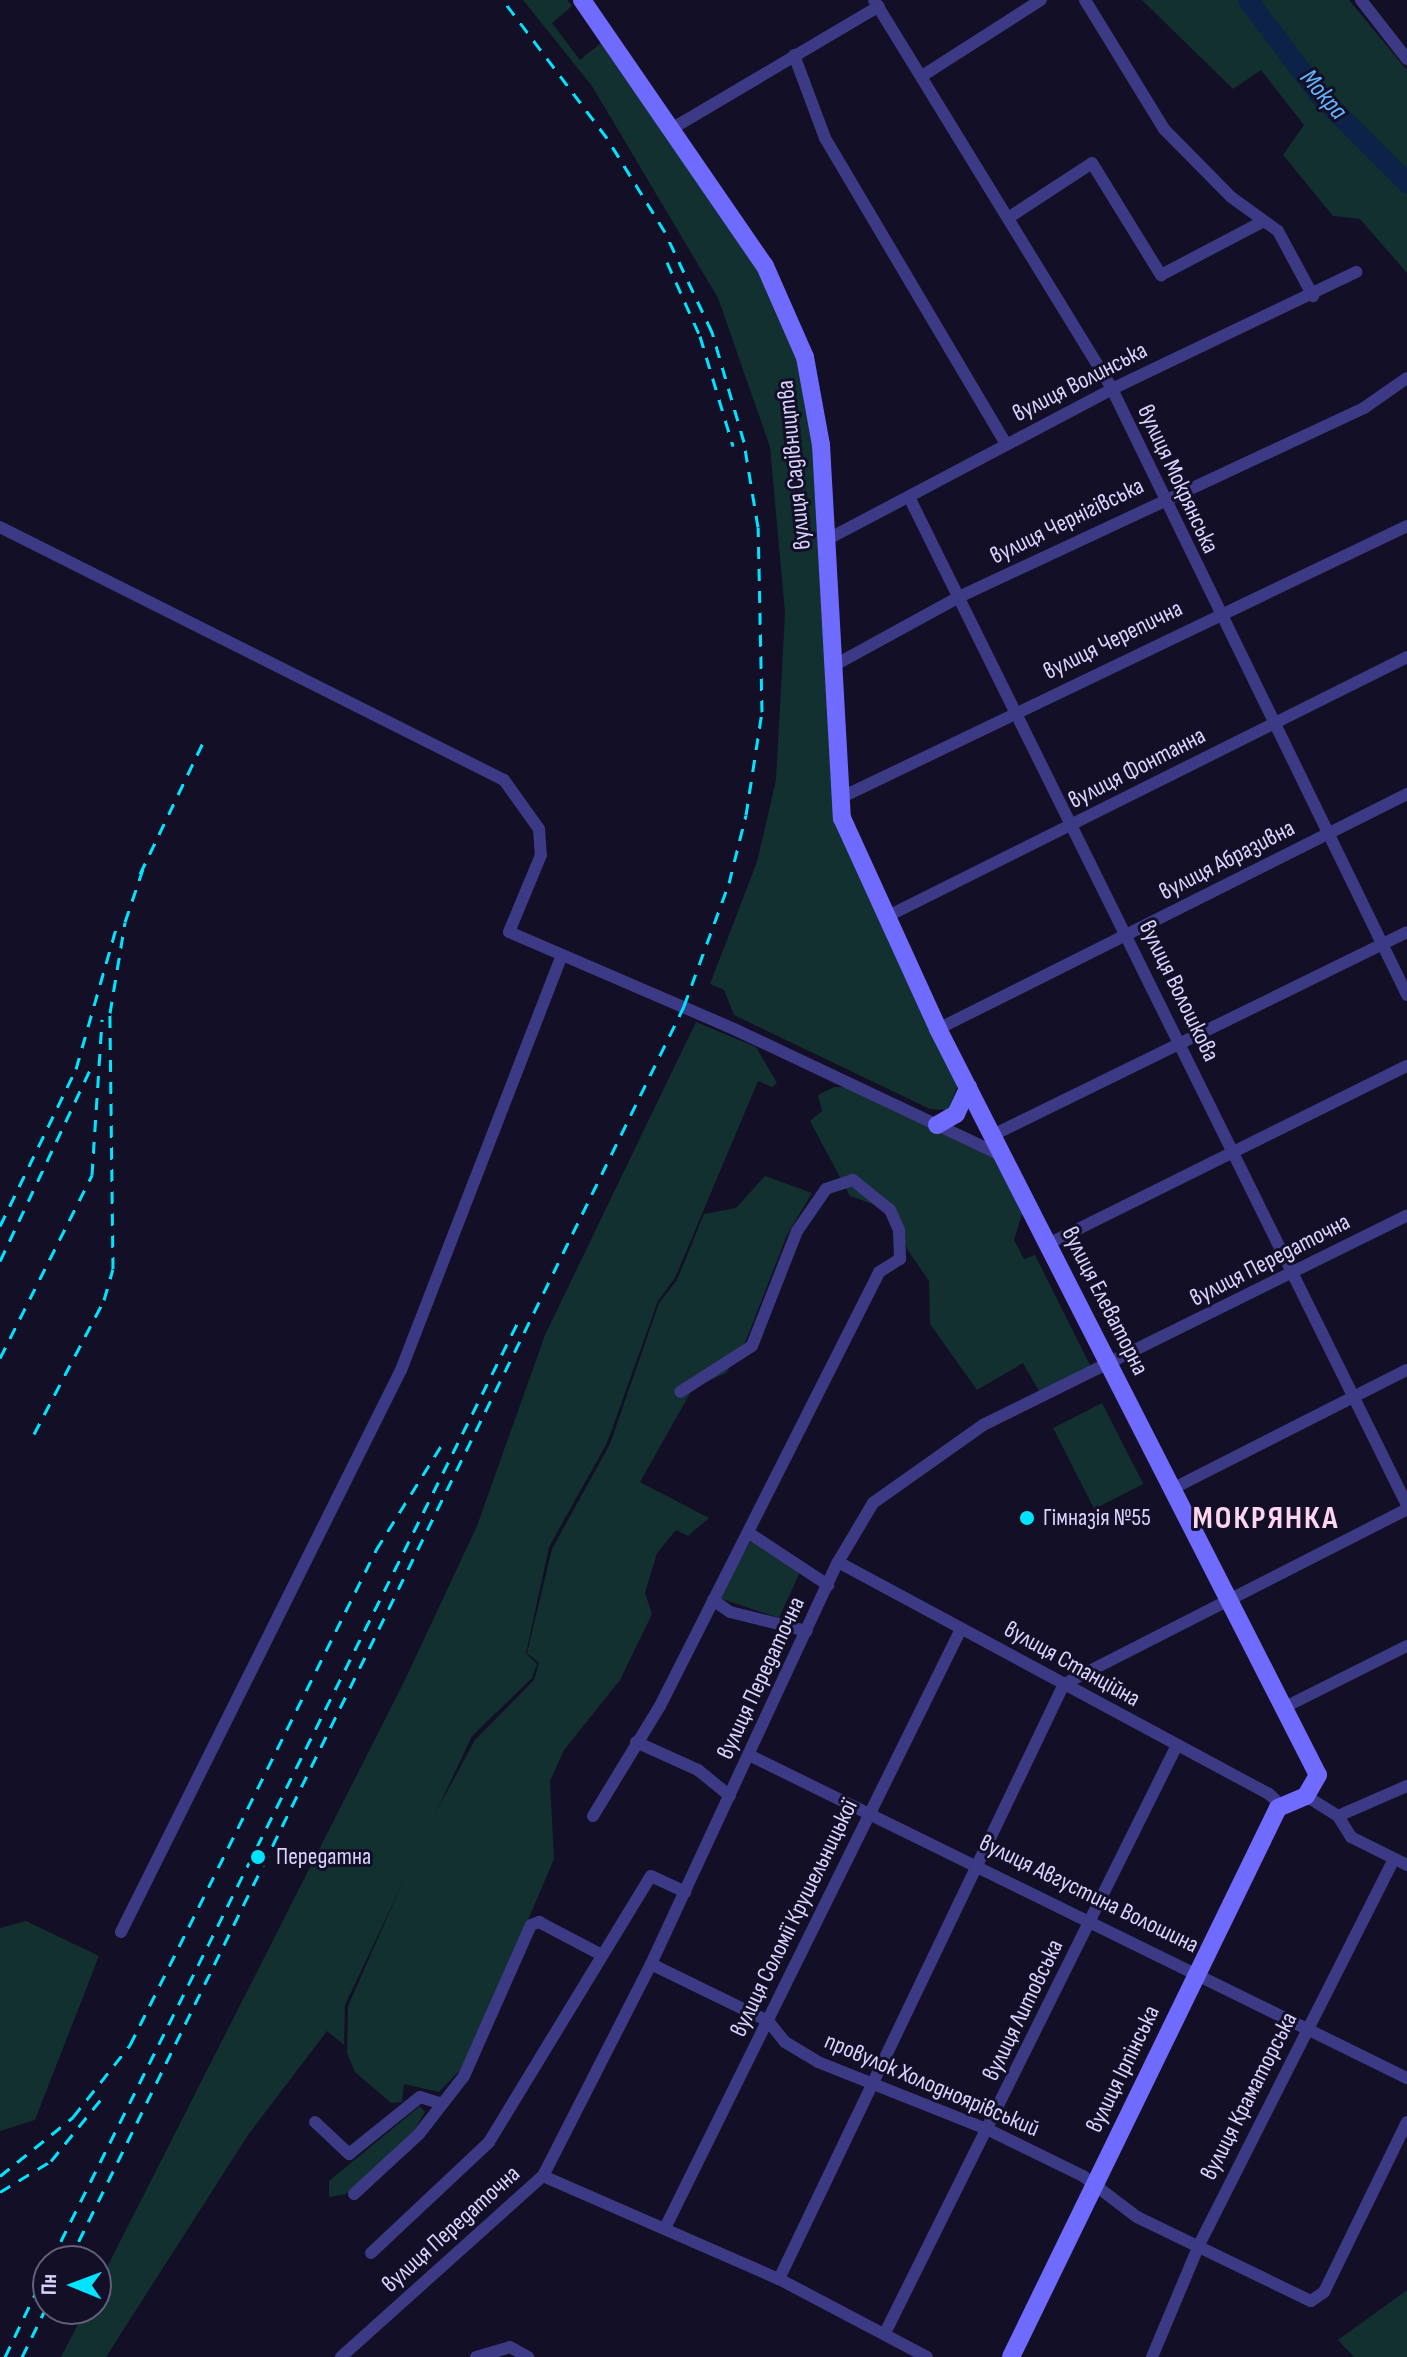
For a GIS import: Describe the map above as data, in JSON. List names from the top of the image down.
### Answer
{
  "streets": {
    "street": [
      "вулиця Волинська",
      "вулиця Садівництва",
      "вулиця Мокрянська",
      "вулиця Чернігівська",
      "вулиця Черепична",
      "вулиця Фонтанна",
      "вулиця Абразивна",
      "вулиця Волошкова",
      "вулиця Передаточна",
      "вулиця Елеваторна",
      "вулиця Станційна",
      "вулиця Августина Волошина",
      "вулиця Соломії Крушельницької",
      "вулиця Литовська",
      "вулиця Ірпінська",
      "провулок Холодноярівський",
      "вулиця Краматорська"
    ]
  },
  "crossings": [
    ["вулиця Волинська", "вулиця Садівництва"],
    ["вулиця Волинська", "вулиця Мокрянська"],
    ["вулиця Волинська", "вулиця Волошкова"],
    ["вулиця Садівництва", "вулиця Чернігівська"],
    ["вулиця Садівництва", "вулиця Черепична"],
    ["вулиця Садівництва", "вулиця Елеваторна"],
    ["вулиця Мокрянська", "вулиця Чернігівська"],
    ["вулиця Мокрянська", "вулиця Черепична"],
    ["вулиця Мокрянська", "вулиця Фонтанна"],
    ["вулиця Мокрянська", "вулиця Абразивна"],
    ["вулиця Чернігівська", "вулиця Волошкова"],
    ["вулиця Черепична", "вулиця Волошкова"],
    ["вулиця Черепична", "вулиця Елеваторна"],
    ["вулиця Фонтанна", "вулиця Волошкова"],
    ["вулиця Фонтанна", "вулиця Елеваторна"],
    ["вулиця Абразивна", "вулиця Волошкова"],
    ["вулиця Абразивна", "вулиця Елеваторна"],
    ["вулиця Волошкова", "вулиця Передаточна"],
    ["вулиця Передаточна", "вулиця Елеваторна"],
    ["вулиця Передаточна", "вулиця Станційна"],
    ["вулиця Передаточна", "вулиця Августина Волошина"],
    ["вулиця Передаточна", "провулок Холодноярівський"],
    ["вулиця Станційна", "вулиця Соломії Крушельницької"],
    ["вулиця Станційна", "вулиця Литовська"],
    ["вулиця Станційна", "вулиця Ірпінська"],
    ["вулиця Августина Волошина", "вулиця Соломії Крушельницької"],
    ["вулиця Августина Волошина", "вулиця Литовська"],
    ["вулиця Августина Волошина", "вулиця Ірпінська"],
    ["вулиця Августина Волошина", "вулиця Краматорська"],
    ["вулиця Соломії Крушельницької", "провулок Холодноярівський"],
    ["вулиця Литовська", "провулок Холодноярівський"],
    ["вулиця Ірпінська", "провулок Холодноярівський"],
    ["провулок Холодноярівський", "вулиця Краматорська"]
  ],
  "districts": ["МОКРЯНКА"],
  "water": ["Мокра"],
  "places": ["Гімназія №55", "Передатна"],
  "north": "left"
}
